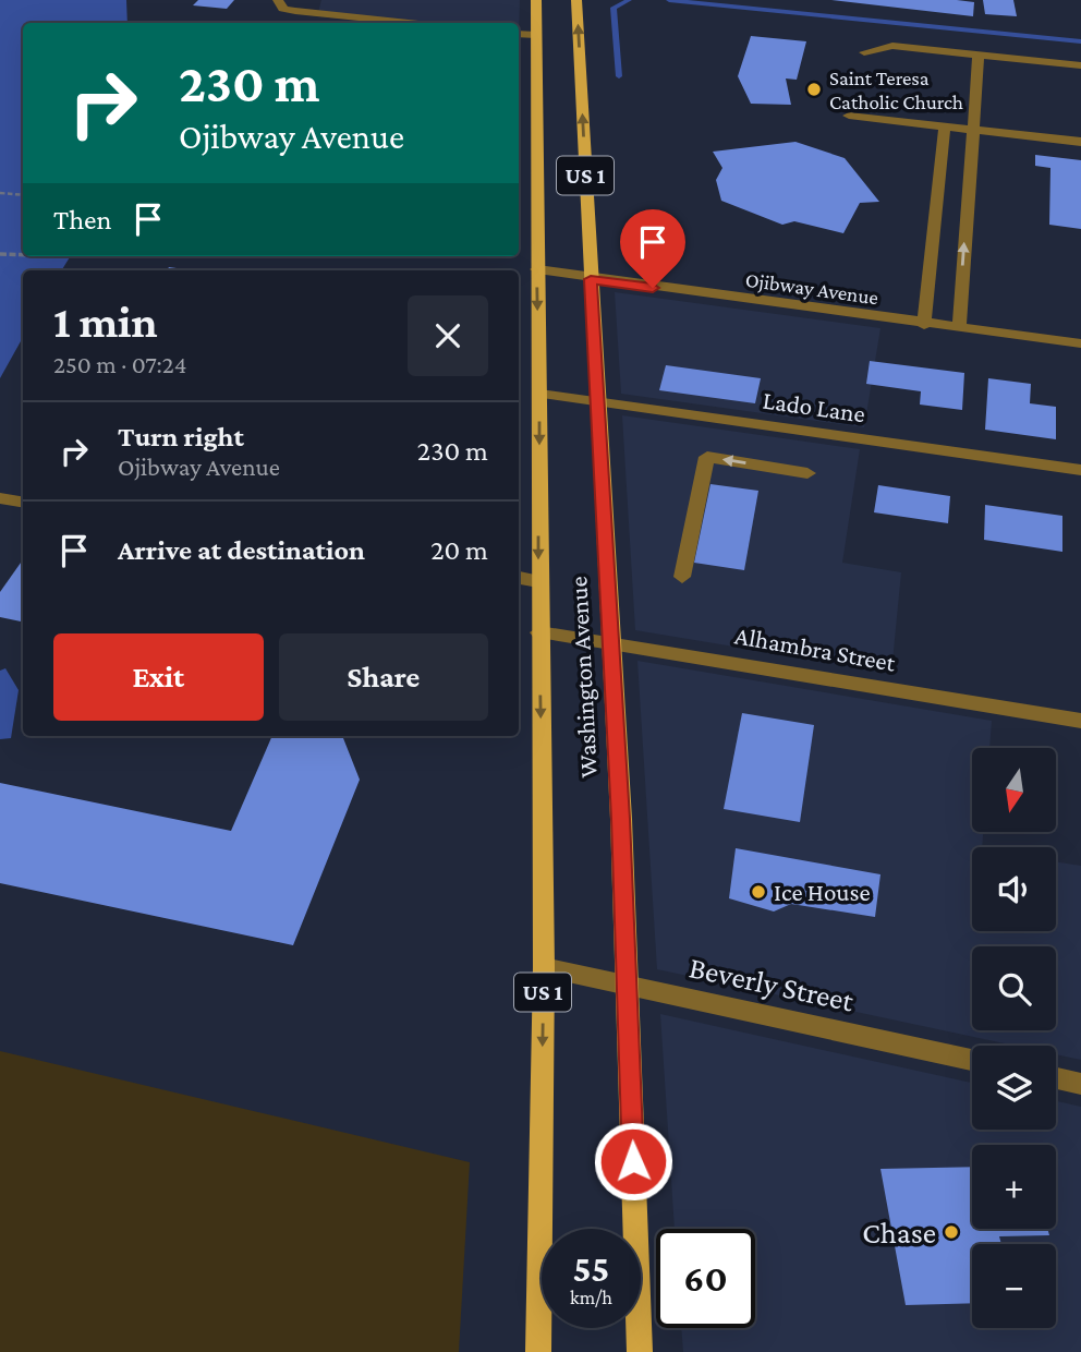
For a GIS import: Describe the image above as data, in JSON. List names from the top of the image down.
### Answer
{
  "streets": {
    "main road": ["US 1", "Washington Avenue"],
    "street": [
      "Ojibway Avenue",
      "Lado Lane",
      "Alhambra Street",
      "Beverly Street"
    ]
  },
  "crossings": [
    ["Ojibway Avenue", "Washington Avenue"],
    ["Lado Lane", "Washington Avenue"],
    ["Alhambra Street", "Washington Avenue"],
    ["Washington Avenue", "Beverly Street"]
  ],
  "places": ["Saint Teresa Catholic Church", "Ice House", "Chase"],
  "north": "bottom",
  "page": {
    "turn": ["230 m", "Ojibway Avenue"],
    "then": "Then",
    "heading": ["1 min", "250 m · 07:24"],
    "list": [
      {
        "name": "Turn right",
        "note": "Ojibway Avenue",
        "value": "230 m"
      },
      {
        "name": "Arrive at destination",
        "value": "20 m"
      }
    ],
    "buttons": ["Exit", "Share"],
    "map_buttons": ["+", "−"],
    "speed": "55 km/h",
    "limit": "60"
  }
}
